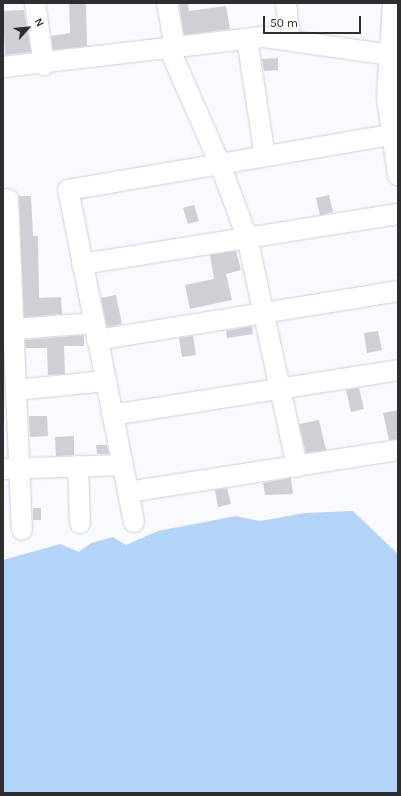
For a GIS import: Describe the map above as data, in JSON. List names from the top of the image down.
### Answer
{
  "scale_bar": "50 m",
  "north": "top right"
}
